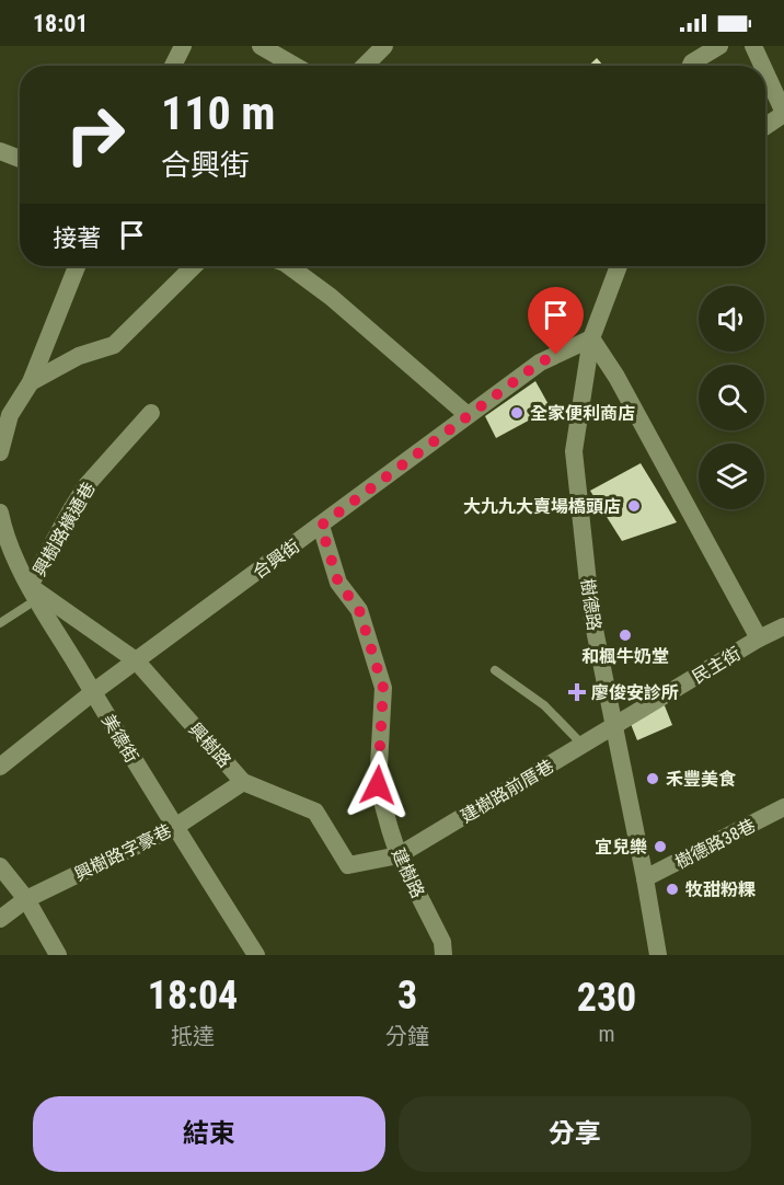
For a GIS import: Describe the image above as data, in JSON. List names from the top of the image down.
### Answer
{
  "streets": {
    "street": [
      "興樹路橫通巷",
      "合興街",
      "樹德路",
      "民主街",
      "美德街",
      "興樹路",
      "建樹路前厝巷",
      "樹德路38巷",
      "興樹路字豪巷",
      "建樹路"
    ]
  },
  "crossings": [
    ["興樹路橫通巷", "美德街"],
    ["興樹路橫通巷", "興樹路"],
    ["合興街", "樹德路"],
    ["合興街", "美德街"],
    ["合興街", "興樹路"],
    ["合興街", "建樹路"],
    ["樹德路", "民主街"],
    ["樹德路", "建樹路前厝巷"],
    ["樹德路", "樹德路38巷"],
    ["民主街", "建樹路前厝巷"],
    ["美德街", "興樹路"],
    ["美德街", "興樹路字豪巷"],
    ["興樹路", "建樹路前厝巷"],
    ["興樹路", "興樹路字豪巷"],
    ["興樹路", "建樹路"],
    ["建樹路前厝巷", "建樹路"]
  ],
  "places": {
    "other": [
      "全家便利商店",
      "大九九大賣場橋頭店",
      "和楓牛奶堂",
      "禾豐美食",
      "宜兒樂",
      "牧甜粉粿"
    ],
    "health": ["廖俊安診所"]
  },
  "page": {
    "status": "18:01",
    "turn": ["110 m", "合興街"],
    "then": "接著",
    "eta": [
      "18:04",
      "抵達",
      "3",
      "分鐘",
      "230",
      "m"
    ],
    "buttons": ["結束", "分享"]
  }
}
